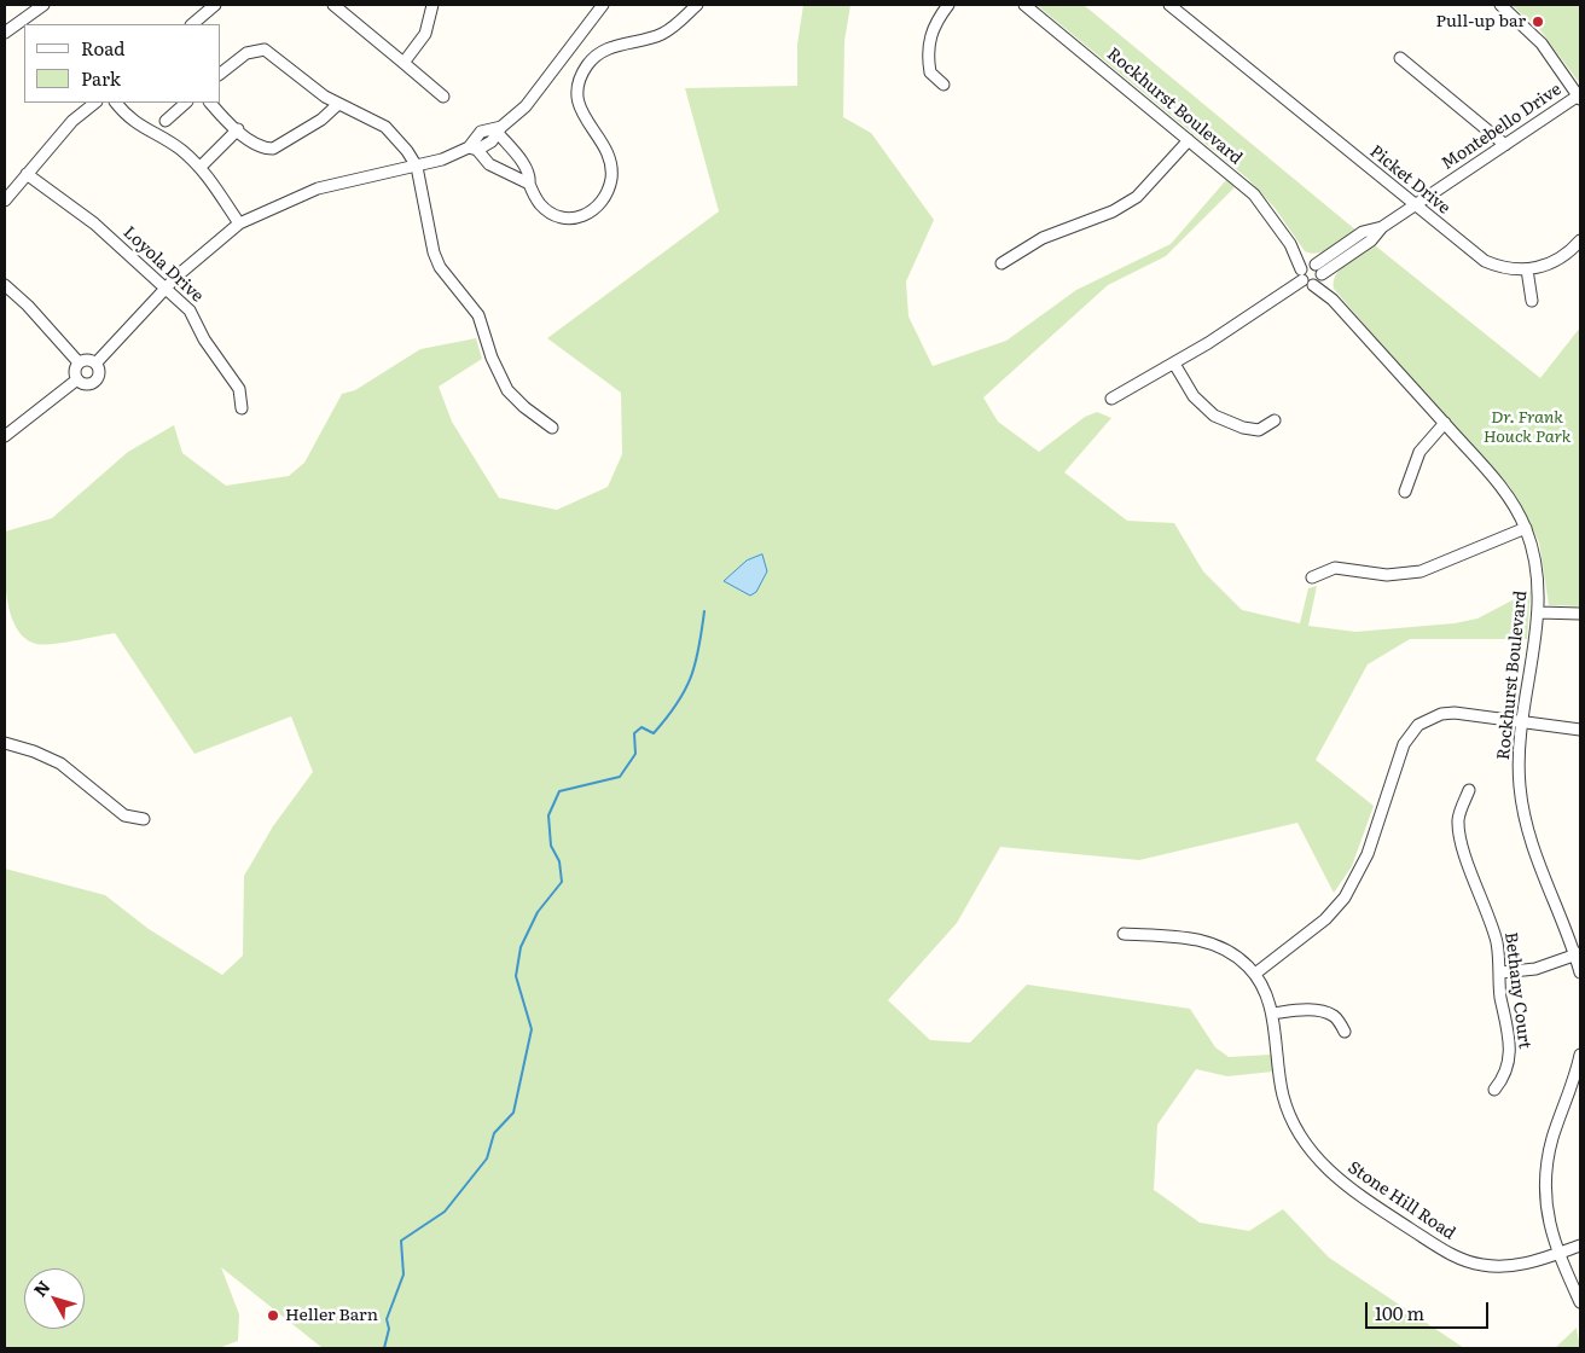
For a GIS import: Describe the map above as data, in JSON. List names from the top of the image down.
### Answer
{
  "streets": {
    "street": [
      "Rockhurst Boulevard",
      "Montebello Drive",
      "Picket Drive",
      "Loyola Drive",
      "Bethany Court",
      "Stone Hill Road"
    ]
  },
  "crossings": [
    ["Rockhurst Boulevard", "Montebello Drive"],
    ["Montebello Drive", "Picket Drive"]
  ],
  "parks": ["Dr. Frank Houck Park"],
  "places": ["Pull-up bar", "Heller Barn"],
  "legend": ["Road", "Park"],
  "scale_bar": "100 m",
  "north": "top left"
}
